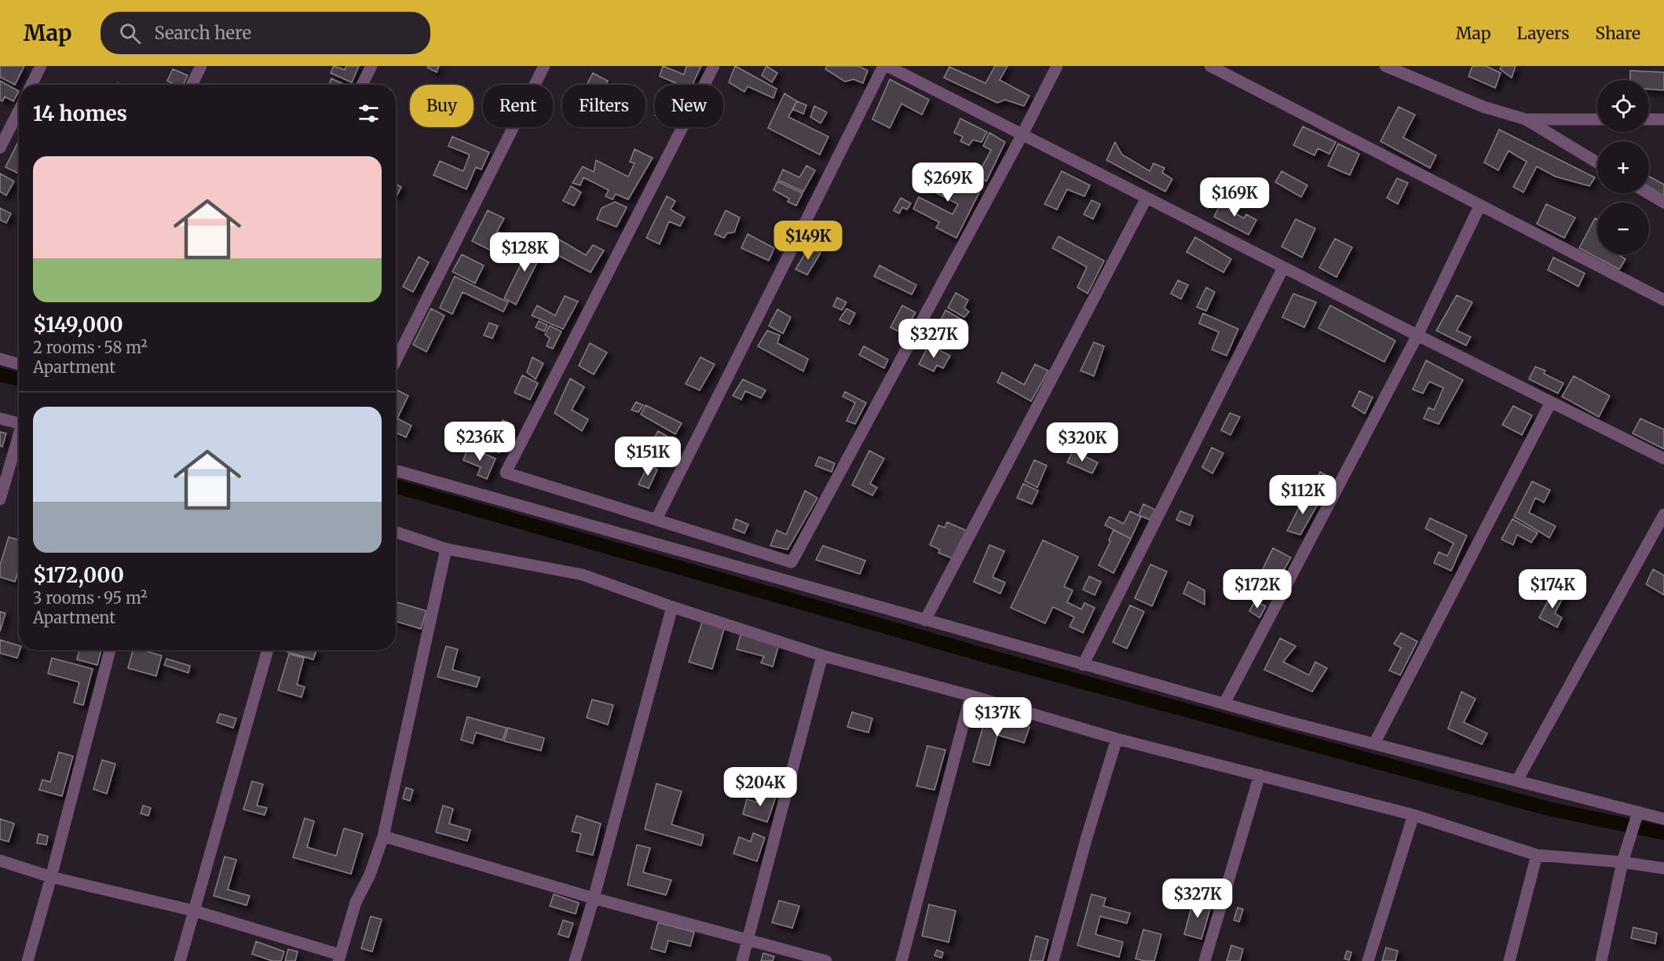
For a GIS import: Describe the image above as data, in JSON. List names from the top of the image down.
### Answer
{
  "page": {
    "header": "Map",
    "search": "Search here",
    "nav": ["Map", "Layers", "Share"],
    "map_buttons": ["+", "−"],
    "chip": [
      "Buy",
      "Rent",
      "Filters",
      "New"
    ],
    "heading": "14 homes",
    "list": [
      {
        "name": "$149,000",
        "note": "2 rooms · 58 m² · Apartment"
      },
      {
        "name": "$172,000",
        "note": "3 rooms · 95 m² · Apartment"
      }
    ],
    "price": [
      "$269K",
      "$169K",
      "$149K",
      "$128K",
      "$327K",
      "$236K",
      "$320K",
      "$151K",
      "$112K",
      "$172K",
      "$174K",
      "$137K",
      "$204K",
      "$327K"
    ]
  }
}
